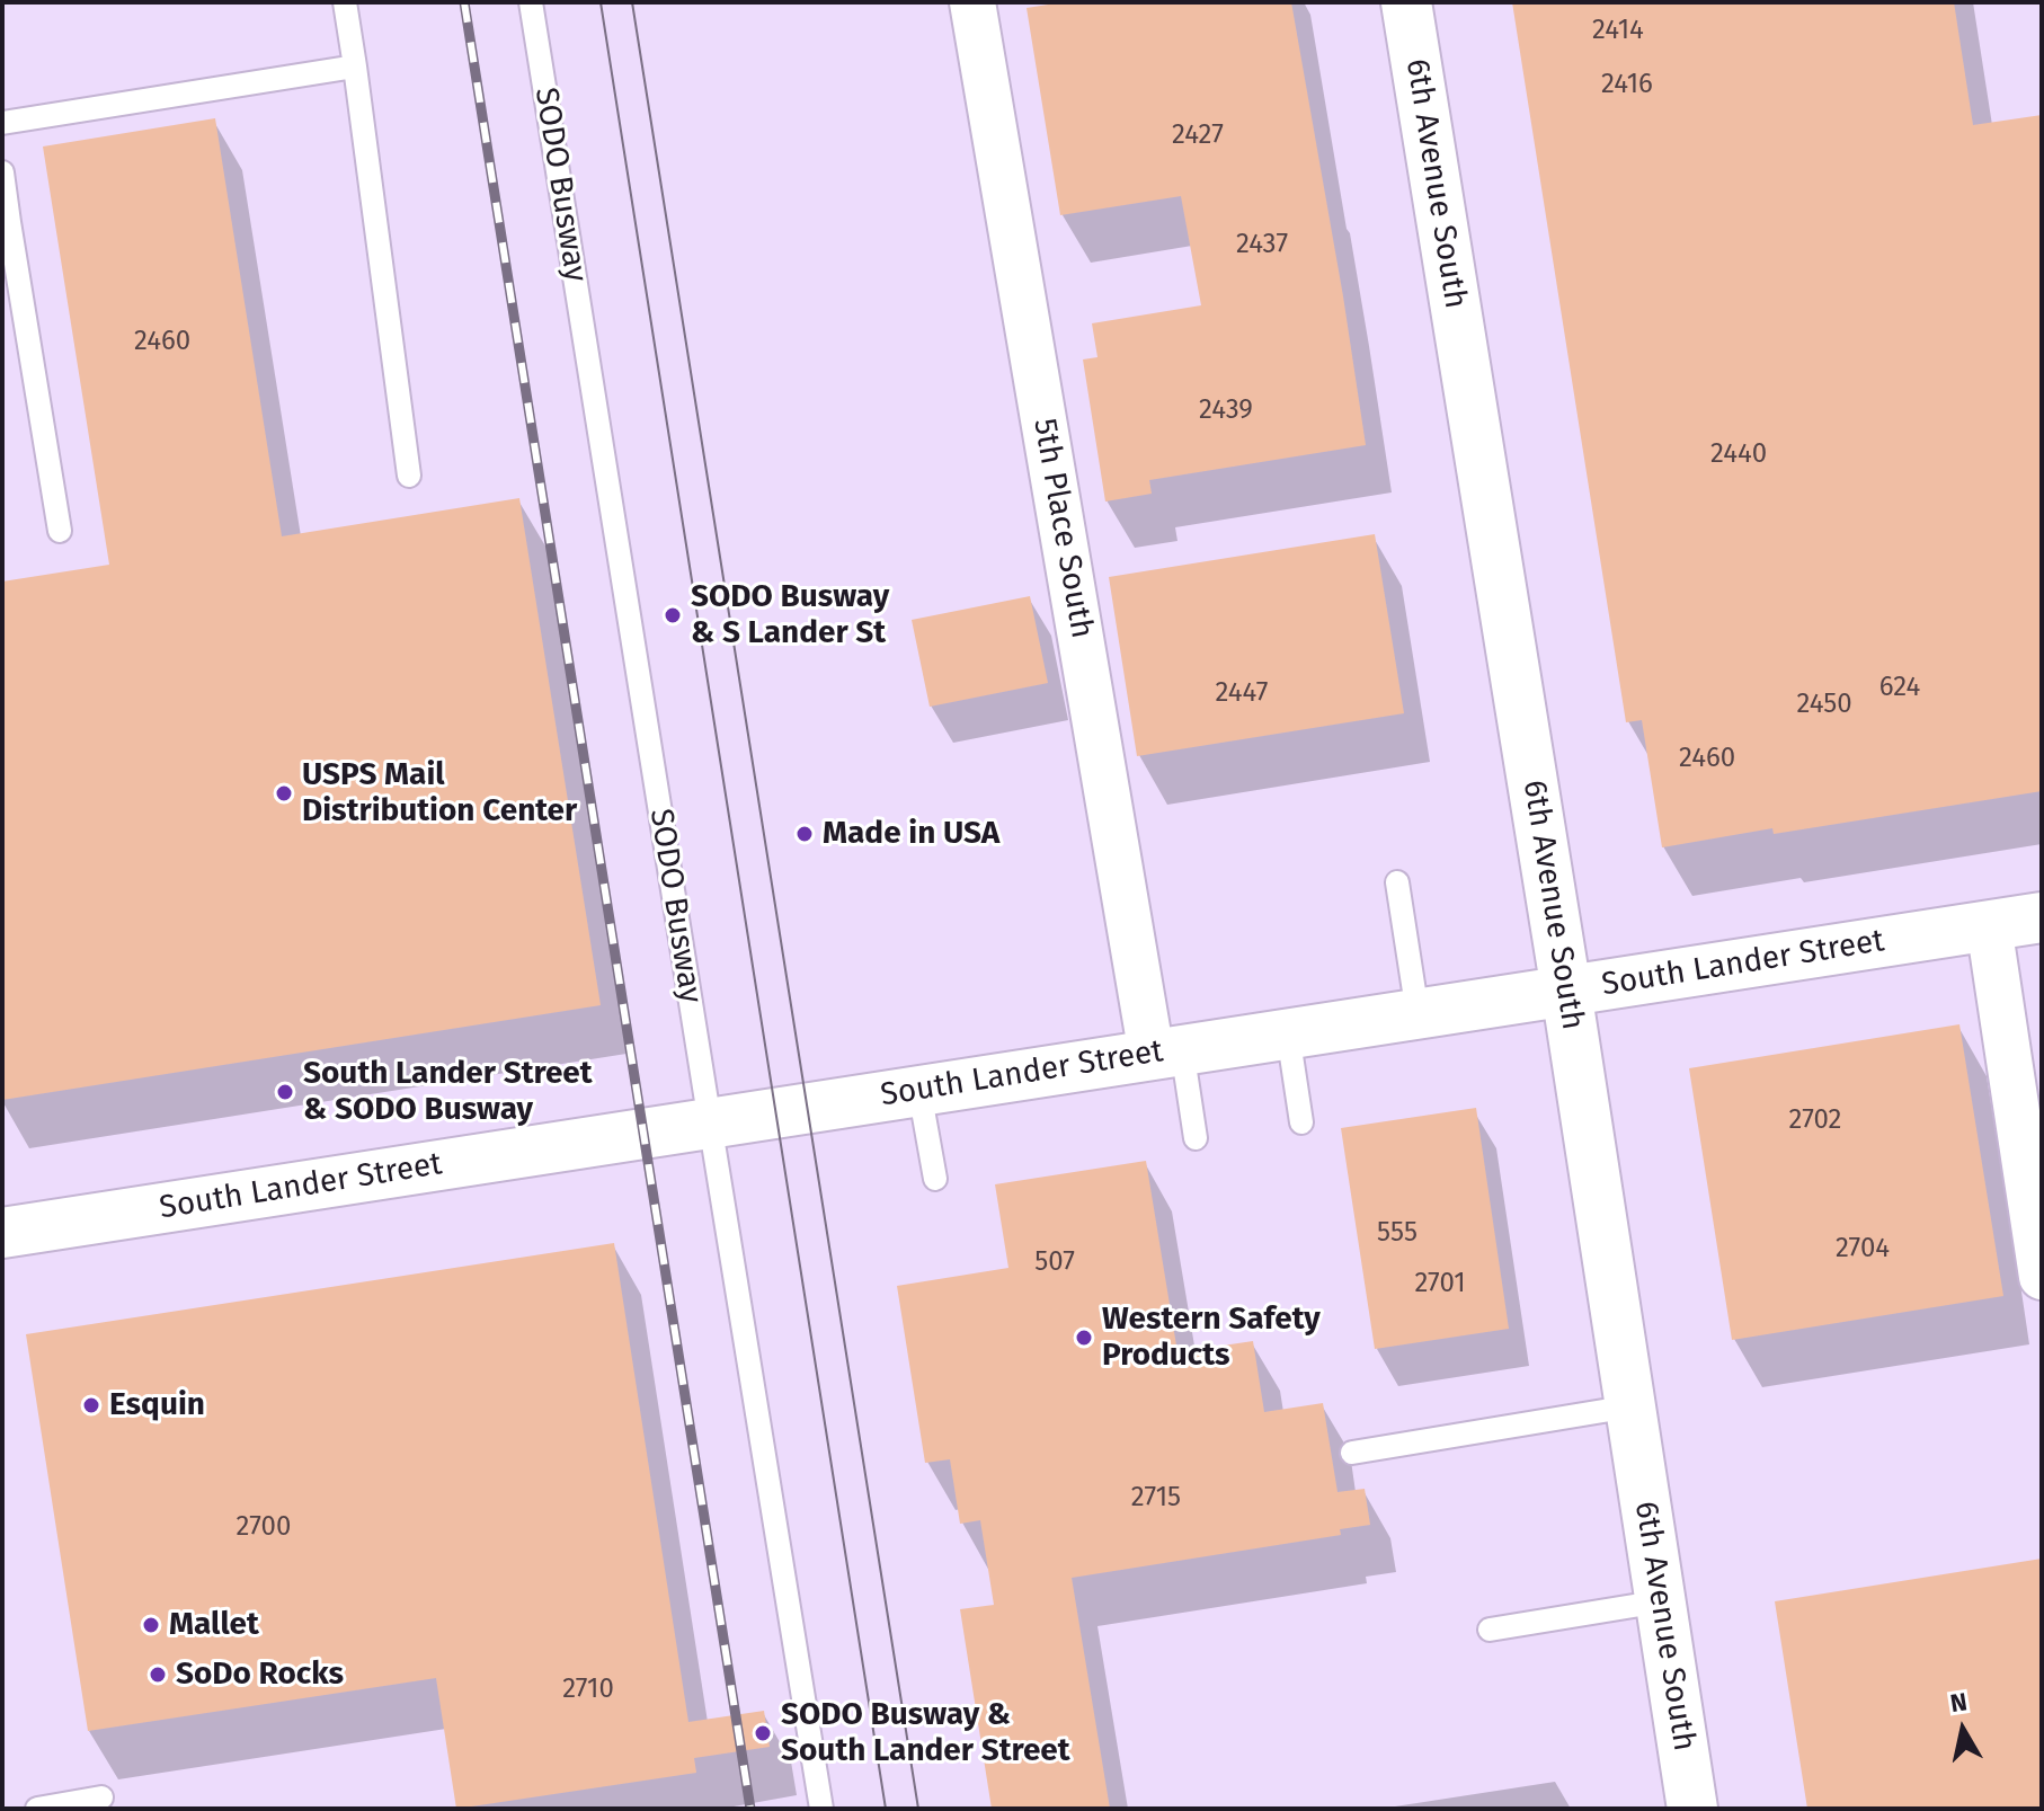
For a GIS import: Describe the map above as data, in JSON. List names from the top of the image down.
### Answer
{
  "streets": {
    "main road": ["6th Avenue South", "South Lander Street"],
    "street": ["5th Place South"],
    "lane": ["SODO Busway"]
  },
  "crossings": [
    ["6th Avenue South", "South Lander Street"],
    ["SODO Busway", "South Lander Street"],
    ["5th Place South", "South Lander Street"]
  ],
  "places": [
    "SODO Busway & S Lander St",
    "USPS Mail Distribution Center",
    "Made in USA",
    "South Lander Street & SODO Busway",
    "Western Safety Products",
    "Esquin",
    "Mallet",
    "SoDo Rocks",
    "SODO Busway & South Lander Street"
  ],
  "house_numbers": [
    "2414",
    "2416",
    "2427",
    "2437",
    "2460",
    "2439",
    "2440",
    "624",
    "2447",
    "2450",
    "2460",
    "2702",
    "555",
    "2704",
    "507",
    "2701",
    "2715",
    "2700",
    "2710"
  ],
  "north": "top"
}
